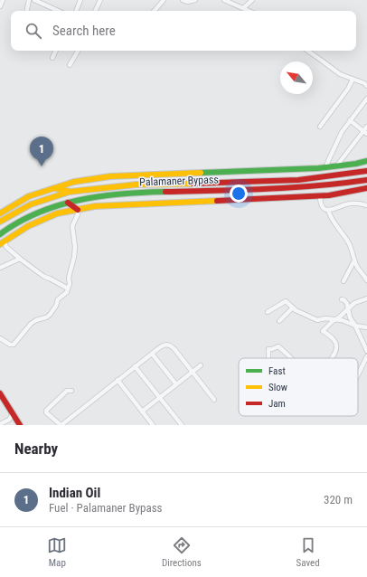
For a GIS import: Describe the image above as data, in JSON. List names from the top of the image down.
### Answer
{
  "streets": {
    "main road": ["Palamaner Bypass"]
  },
  "legend": ["Fast", "Slow", "Jam"],
  "north": "top left",
  "page": {
    "search": "Search here",
    "pins": "1",
    "heading": "Nearby",
    "list": [
      {
        "mark": "1",
        "name": "Indian Oil",
        "note": "Fuel · Palamaner Bypass",
        "value": "320 m"
      }
    ],
    "nav": ["Map", "Directions", "Saved"]
  }
}
